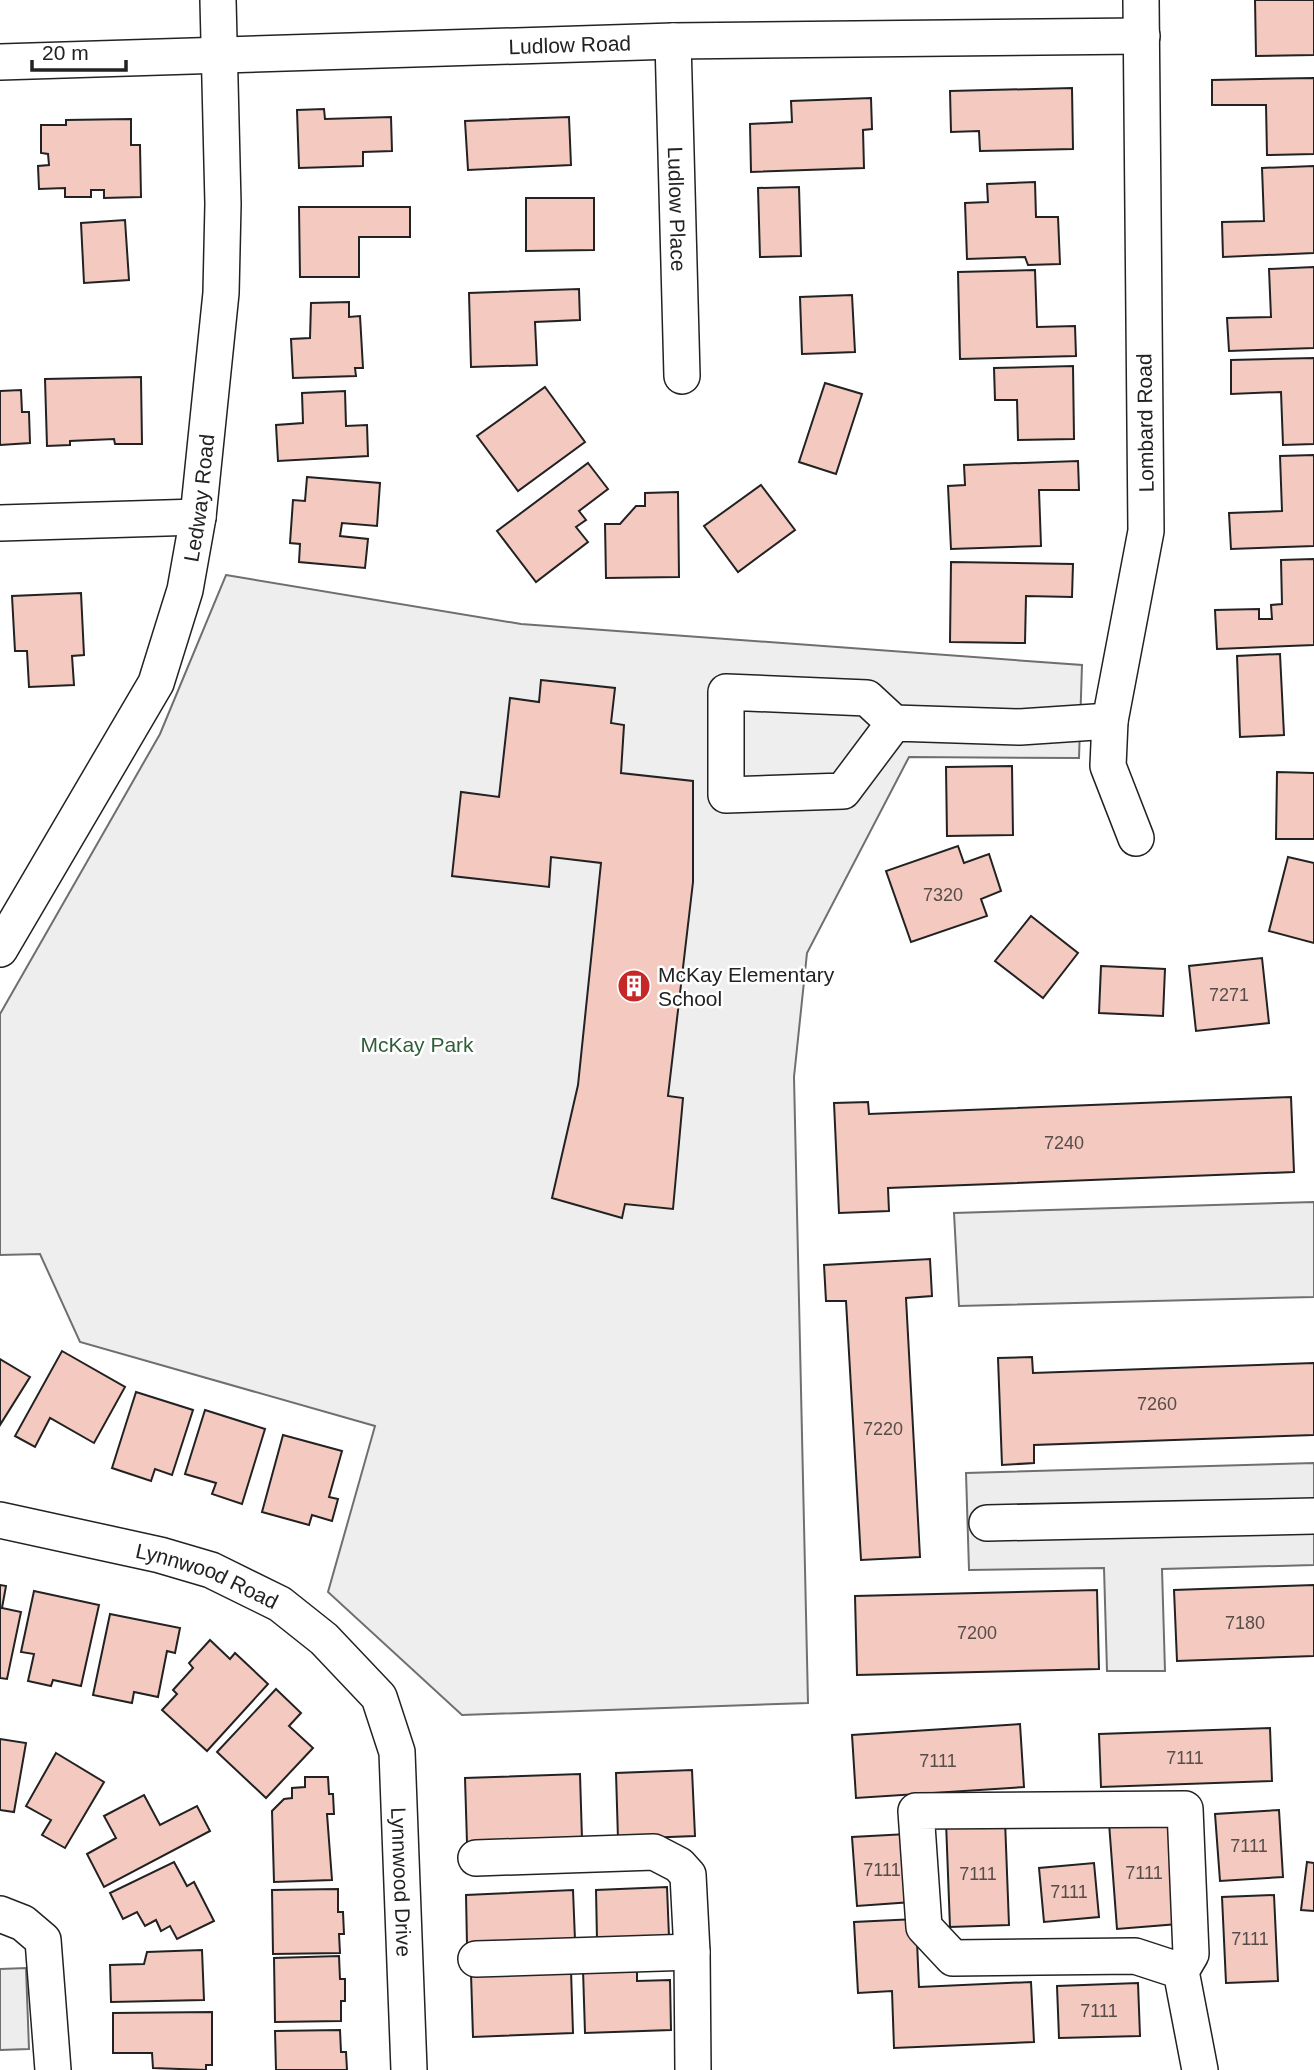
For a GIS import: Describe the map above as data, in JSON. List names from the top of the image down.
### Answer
{
  "streets": {
    "street": [
      "Ludlow Road",
      "Ludlow Place",
      "Lombard Road",
      "Ledway Road",
      "Lynnwood Road",
      "Lynnwood Drive"
    ]
  },
  "crossings": [
    ["Ludlow Road", "Ludlow Place"],
    ["Ludlow Road", "Lombard Road"],
    ["Ludlow Road", "Ledway Road"],
    ["Lynnwood Road", "Lynnwood Drive"]
  ],
  "parks": ["McKay Park"],
  "places": {
    "building": ["McKay Elementary School"]
  },
  "house_numbers": [
    "7320",
    "7271",
    "7240",
    "7260",
    "7220",
    "7180",
    "7200",
    "7111",
    "7111",
    "7111",
    "7111",
    "7111",
    "7111",
    "7111",
    "7111",
    "7111"
  ],
  "scale_bar": "20 m"
}
